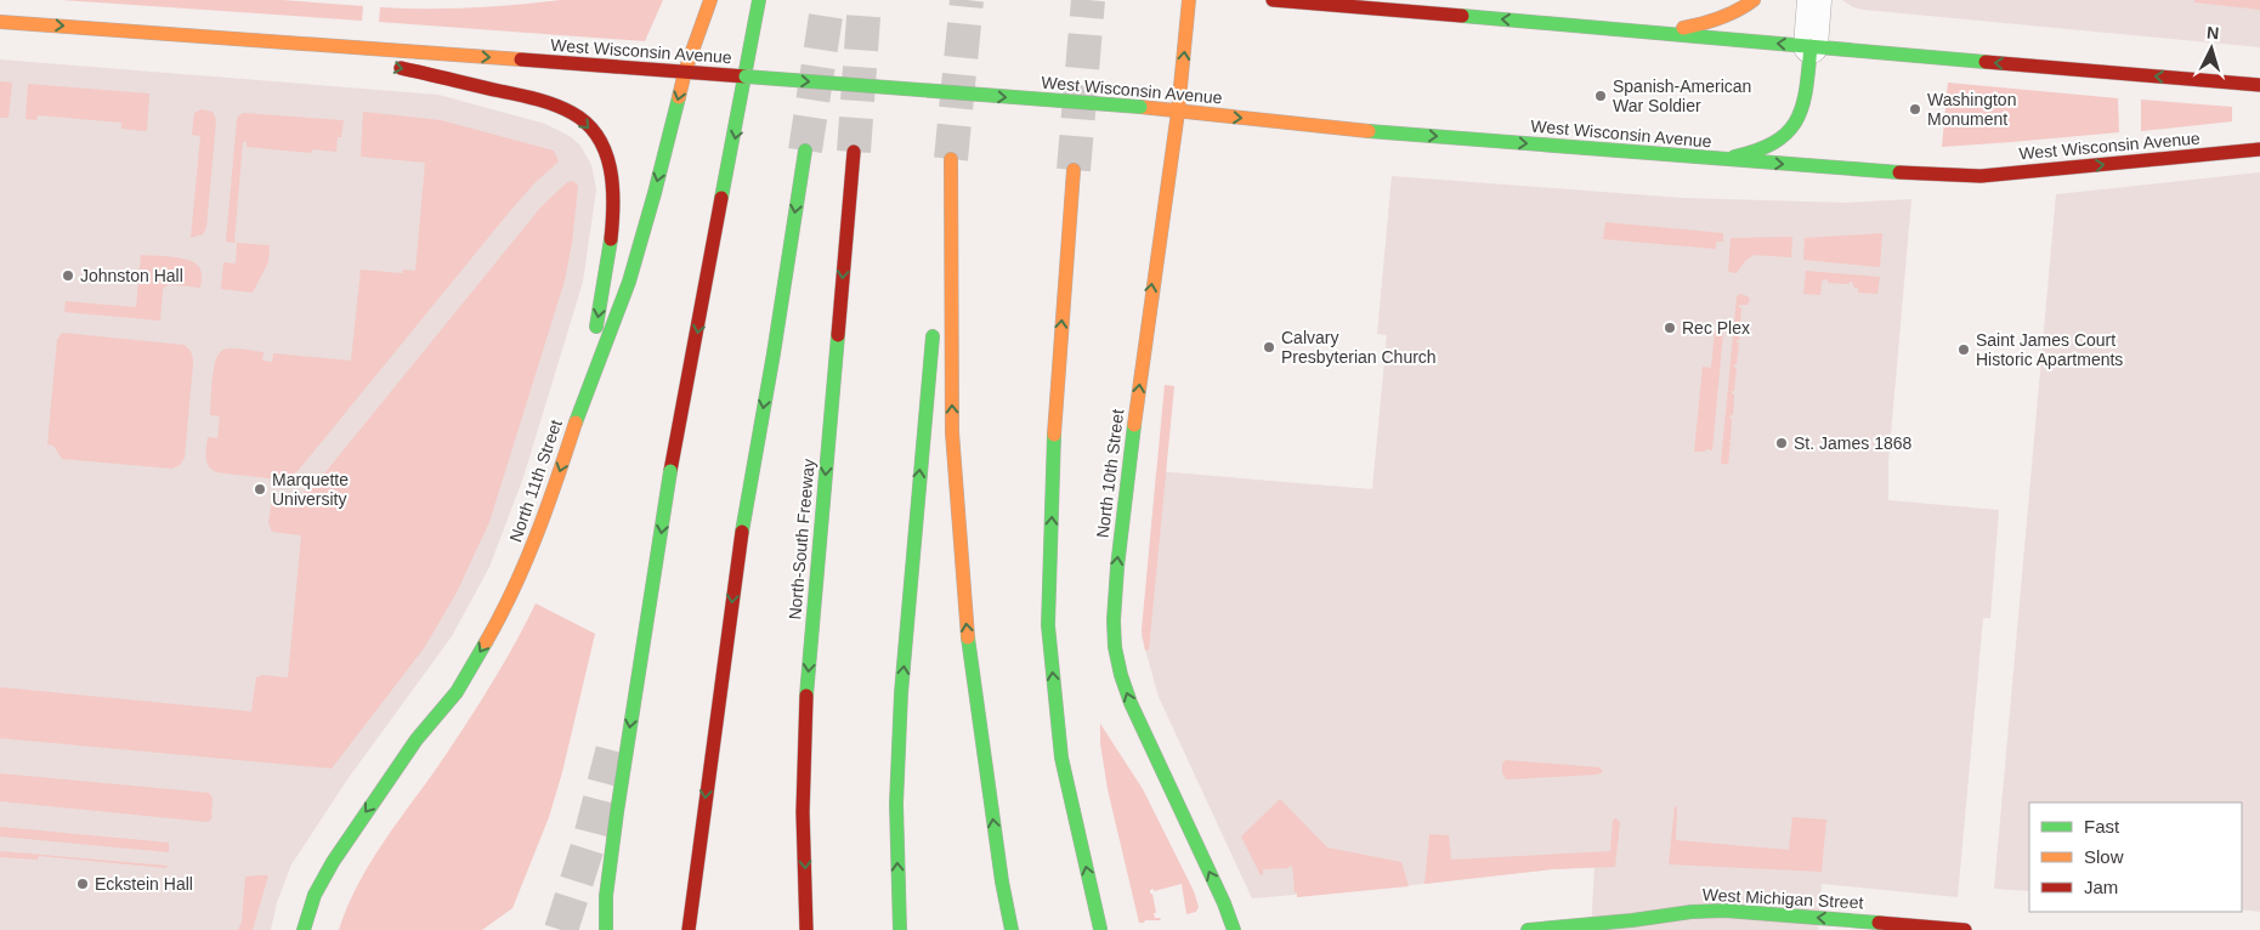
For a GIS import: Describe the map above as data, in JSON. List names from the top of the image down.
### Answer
{
  "streets": {
    "main road": [
      "West Wisconsin Avenue",
      "North 10th Street",
      "North 11th Street",
      "North-South Freeway",
      "West Michigan Street"
    ]
  },
  "crossings": [
    ["West Wisconsin Avenue", "North 10th Street"],
    ["West Wisconsin Avenue", "North 11th Street"]
  ],
  "one_way": ["West Michigan Street"],
  "places": [
    "Spanish-American War Soldier",
    "Washington Monument",
    "Johnston Hall",
    "Rec Plex",
    "Calvary Presbyterian Church",
    "Saint James Court Historic Apartments",
    "St. James 1868",
    "Marquette University",
    "Eckstein Hall"
  ],
  "legend": ["Fast", "Slow", "Jam"],
  "north": "top"
}
